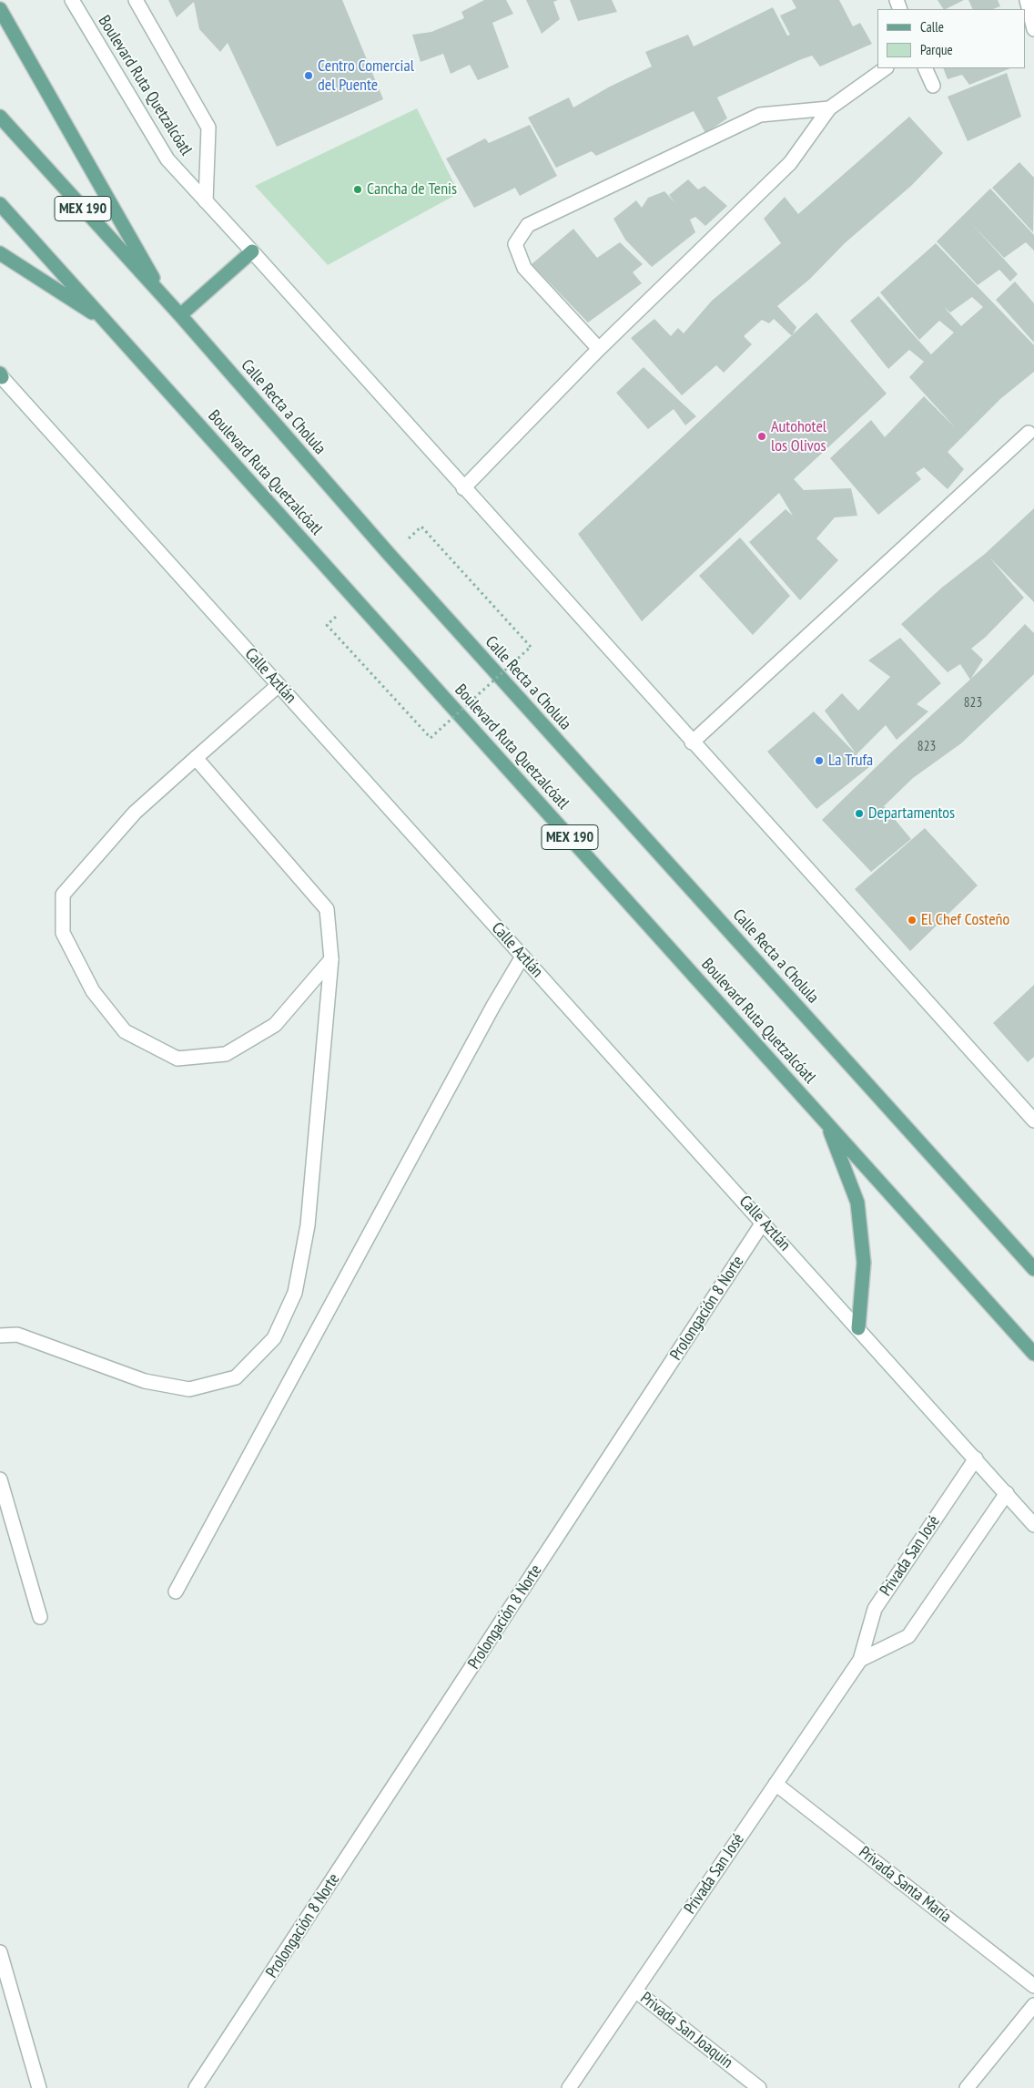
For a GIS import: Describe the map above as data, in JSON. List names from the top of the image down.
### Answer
{
  "streets": {
    "main road": ["Boulevard Ruta Quetzalcóatl", "MEX 190", "Calle Recta a Cholula"],
    "street": [
      "Calle Aztlán",
      "Prolongación 8 Norte",
      "Privada San José",
      "Privada Santa María",
      "Privada San Joaquín"
    ]
  },
  "crossings": [
    ["Calle Aztlán", "Prolongación 8 Norte"],
    ["Calle Aztlán", "Privada San José"],
    ["Privada San José", "Privada Santa María"],
    ["Privada San José", "Privada San Joaquín"]
  ],
  "places": [
    "Centro Comercial del Puente",
    "Cancha de Tenis",
    "Autohotel los Olivos",
    "La Trufa",
    "Departamentos",
    "El Chef Costeño"
  ],
  "house_numbers": ["823", "823"],
  "legend": ["Calle", "Parque"]
}
